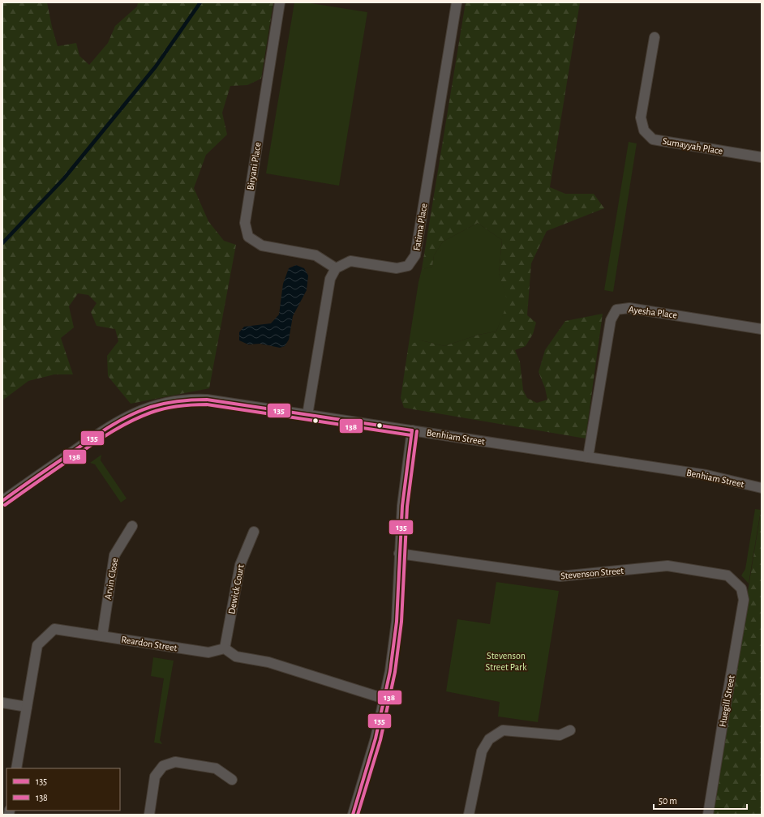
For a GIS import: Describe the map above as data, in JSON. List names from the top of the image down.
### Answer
{
  "streets": {
    "street": [
      "Sumayyah Place",
      "Biryani Place",
      "Fatima Place",
      "Ayesha Place",
      "Benhiam Street",
      "Stevenson Street",
      "Arvin Close",
      "Dewick Court",
      "Reardon Street",
      "Huegill Street"
    ]
  },
  "crossings": [
    ["Biryani Place", "Fatima Place"],
    ["Ayesha Place", "Benhiam Street"],
    ["Stevenson Street", "Huegill Street"],
    ["Arvin Close", "Reardon Street"],
    ["Dewick Court", "Reardon Street"]
  ],
  "parks": ["Stevenson Street Park"],
  "lines": ["transit line 135", "transit line 138"],
  "legend": ["135", "138"],
  "scale_bar": "50 m"
}
